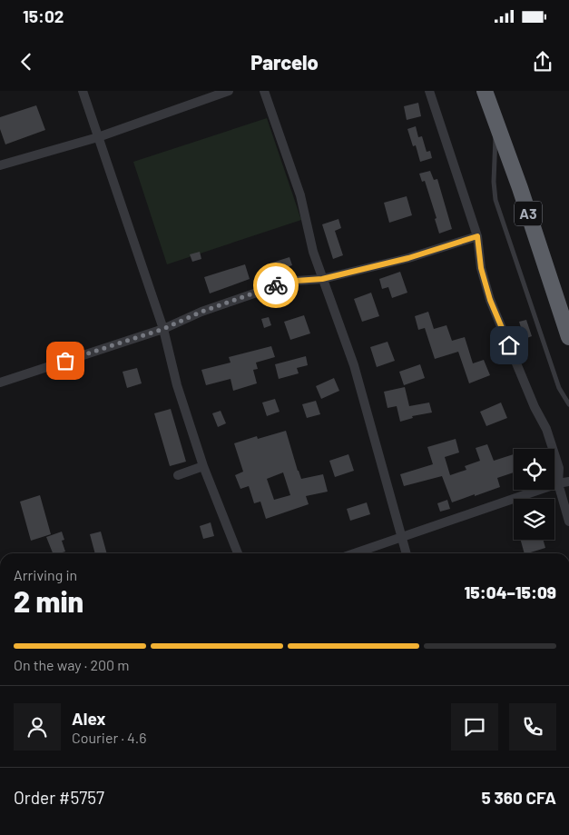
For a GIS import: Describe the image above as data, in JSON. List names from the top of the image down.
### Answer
{
  "streets": {
    "highway": ["A3"]
  },
  "page": {
    "status": "15:02",
    "header": "Parcelo",
    "heading": ["2 min", "Arriving in", "15:04–15:09"],
    "panel": [
      "Alex",
      "Courier · 4.6",
      "Order #5757",
      "5 360 CFA"
    ],
    "bar": "On the way · 200 m"
  }
}
